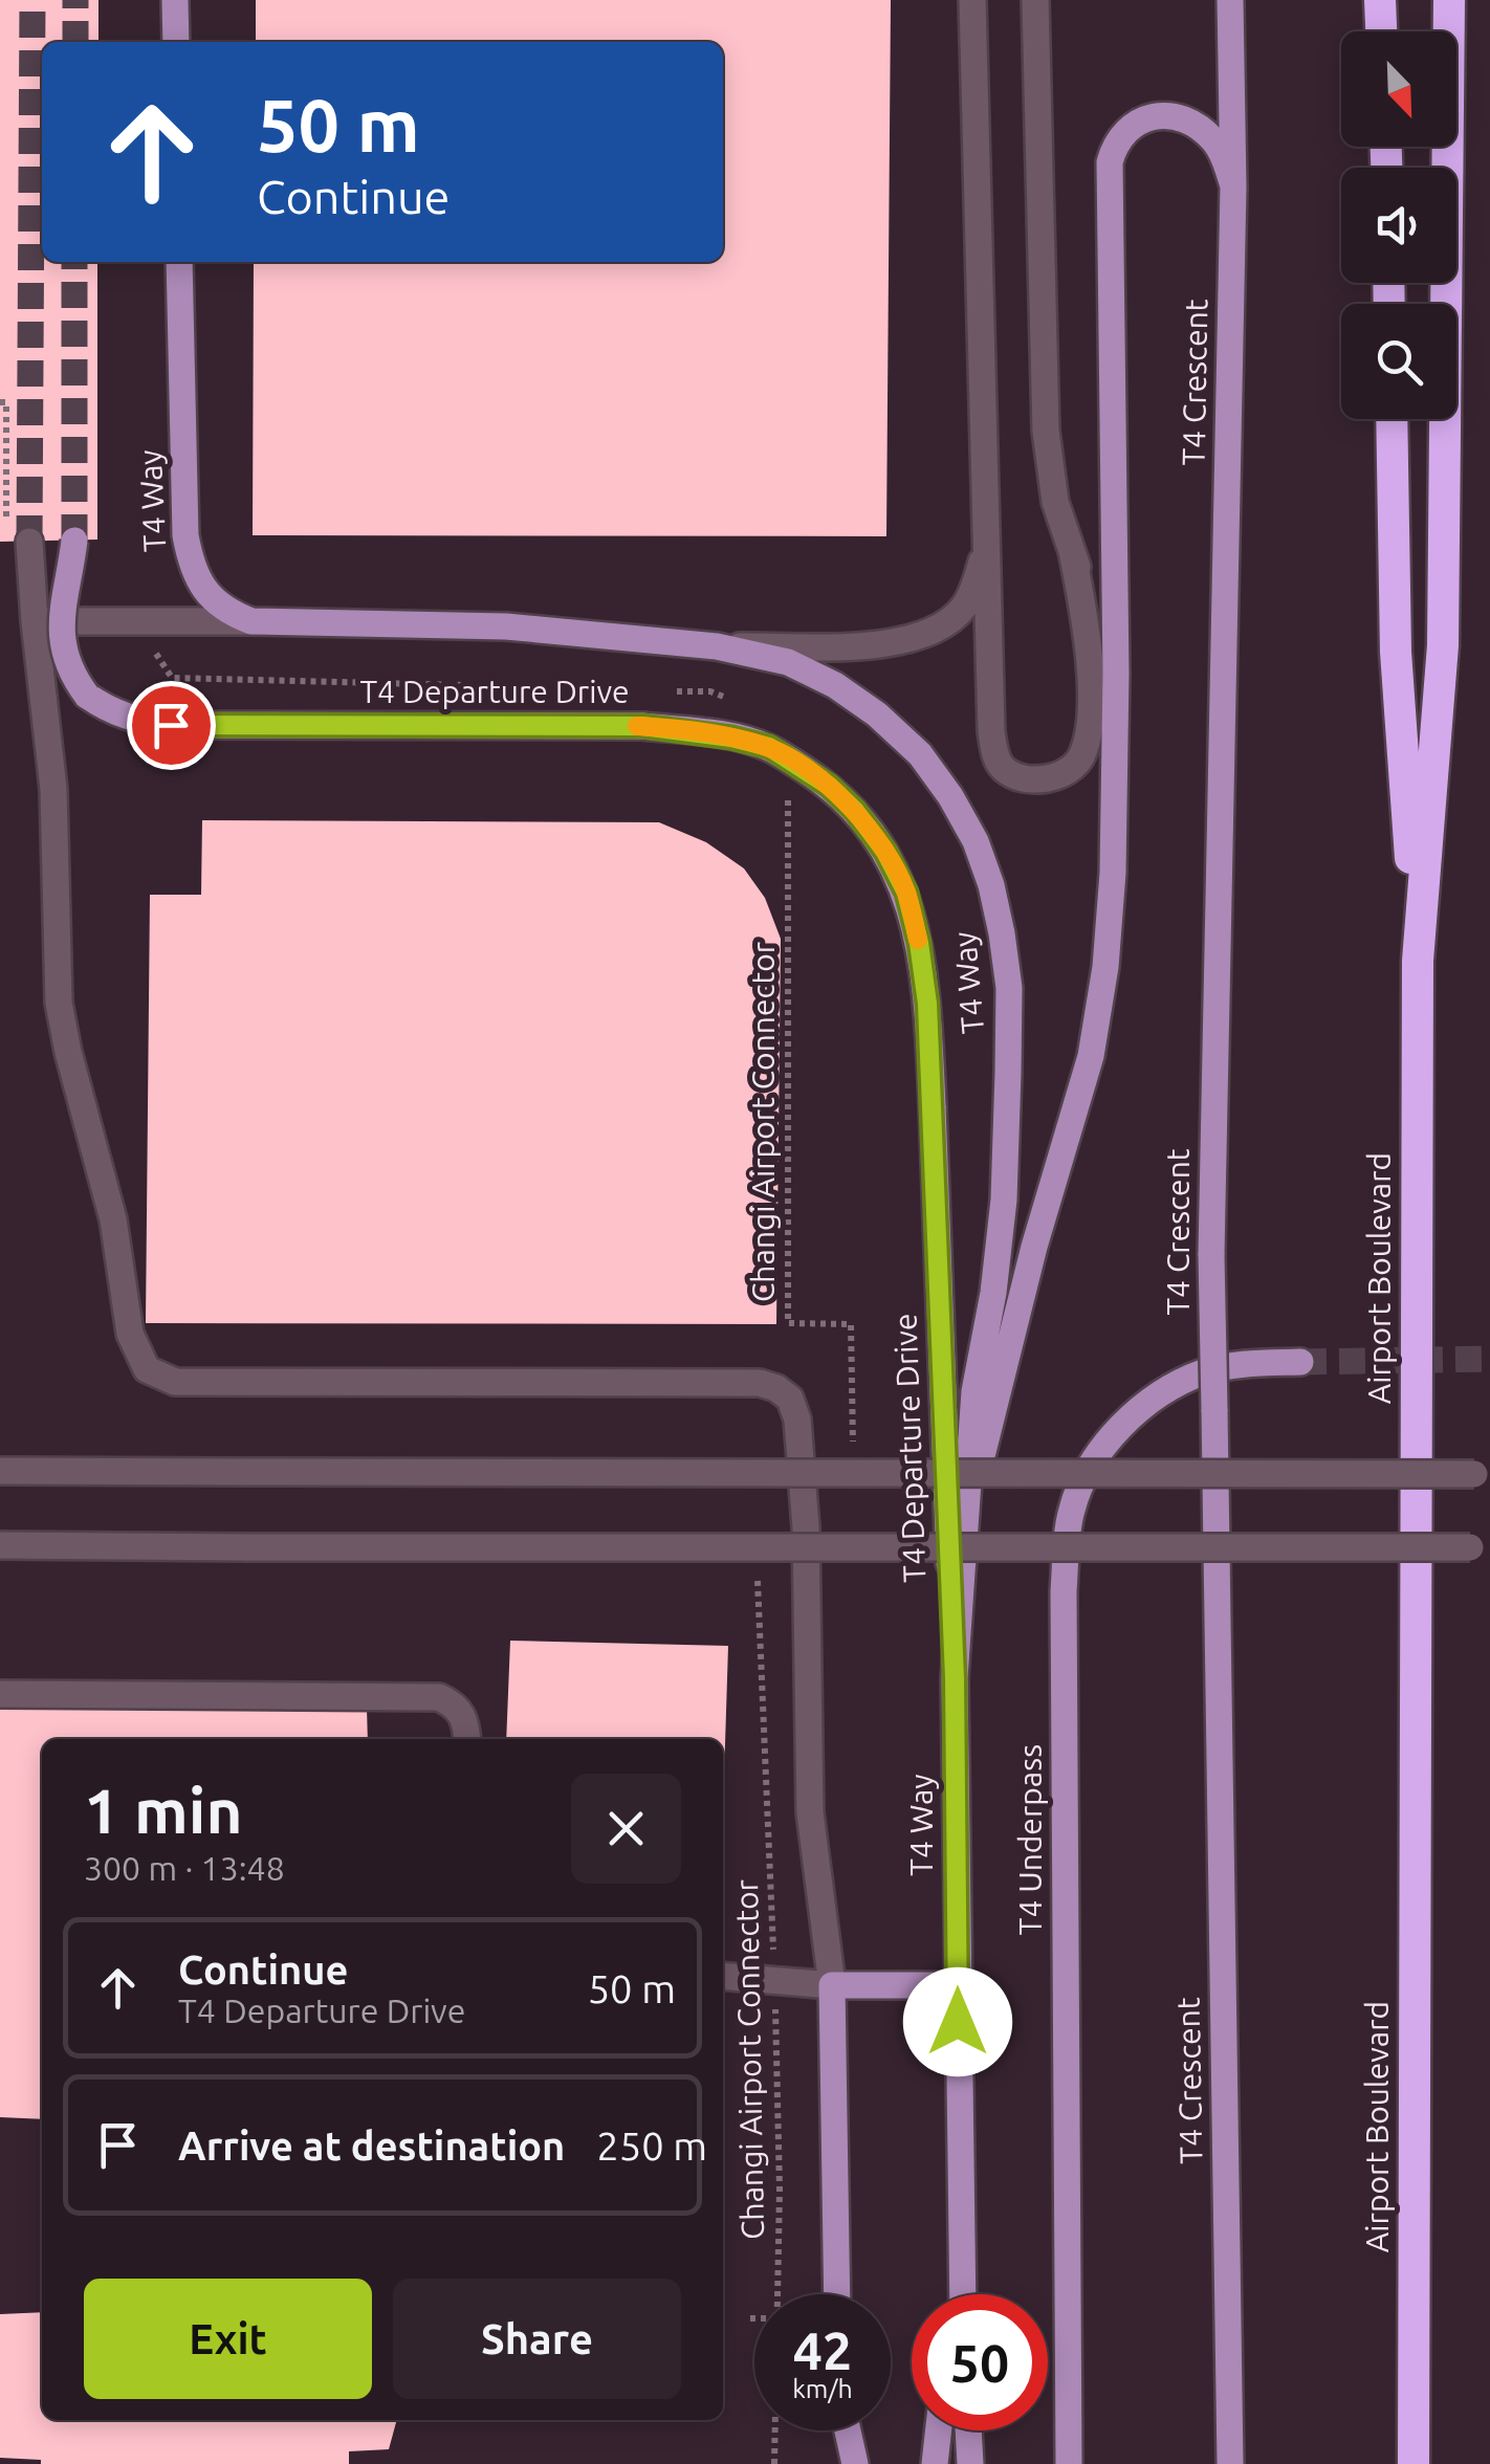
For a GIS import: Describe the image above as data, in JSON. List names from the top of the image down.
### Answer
{
  "streets": {
    "highway": ["Airport Boulevard"],
    "main road": [
      "T4 Crescent",
      "T4 Way",
      "T4 Departure Drive",
      "T4 Underpass"
    ],
    "path": ["Changi Airport Connector"]
  },
  "crossings": [
    ["T4 Way", "T4 Departure Drive"]
  ],
  "north": "bottom right",
  "page": {
    "turn": ["50 m", "Continue"],
    "heading": ["1 min", "300 m · 13:48"],
    "list": [
      {
        "name": "Continue",
        "note": "T4 Departure Drive",
        "value": "50 m"
      },
      {
        "name": "Arrive at destination",
        "value": "250 m"
      }
    ],
    "buttons": ["Exit", "Share"],
    "speed": "42 km/h",
    "limit": "50"
  }
}
